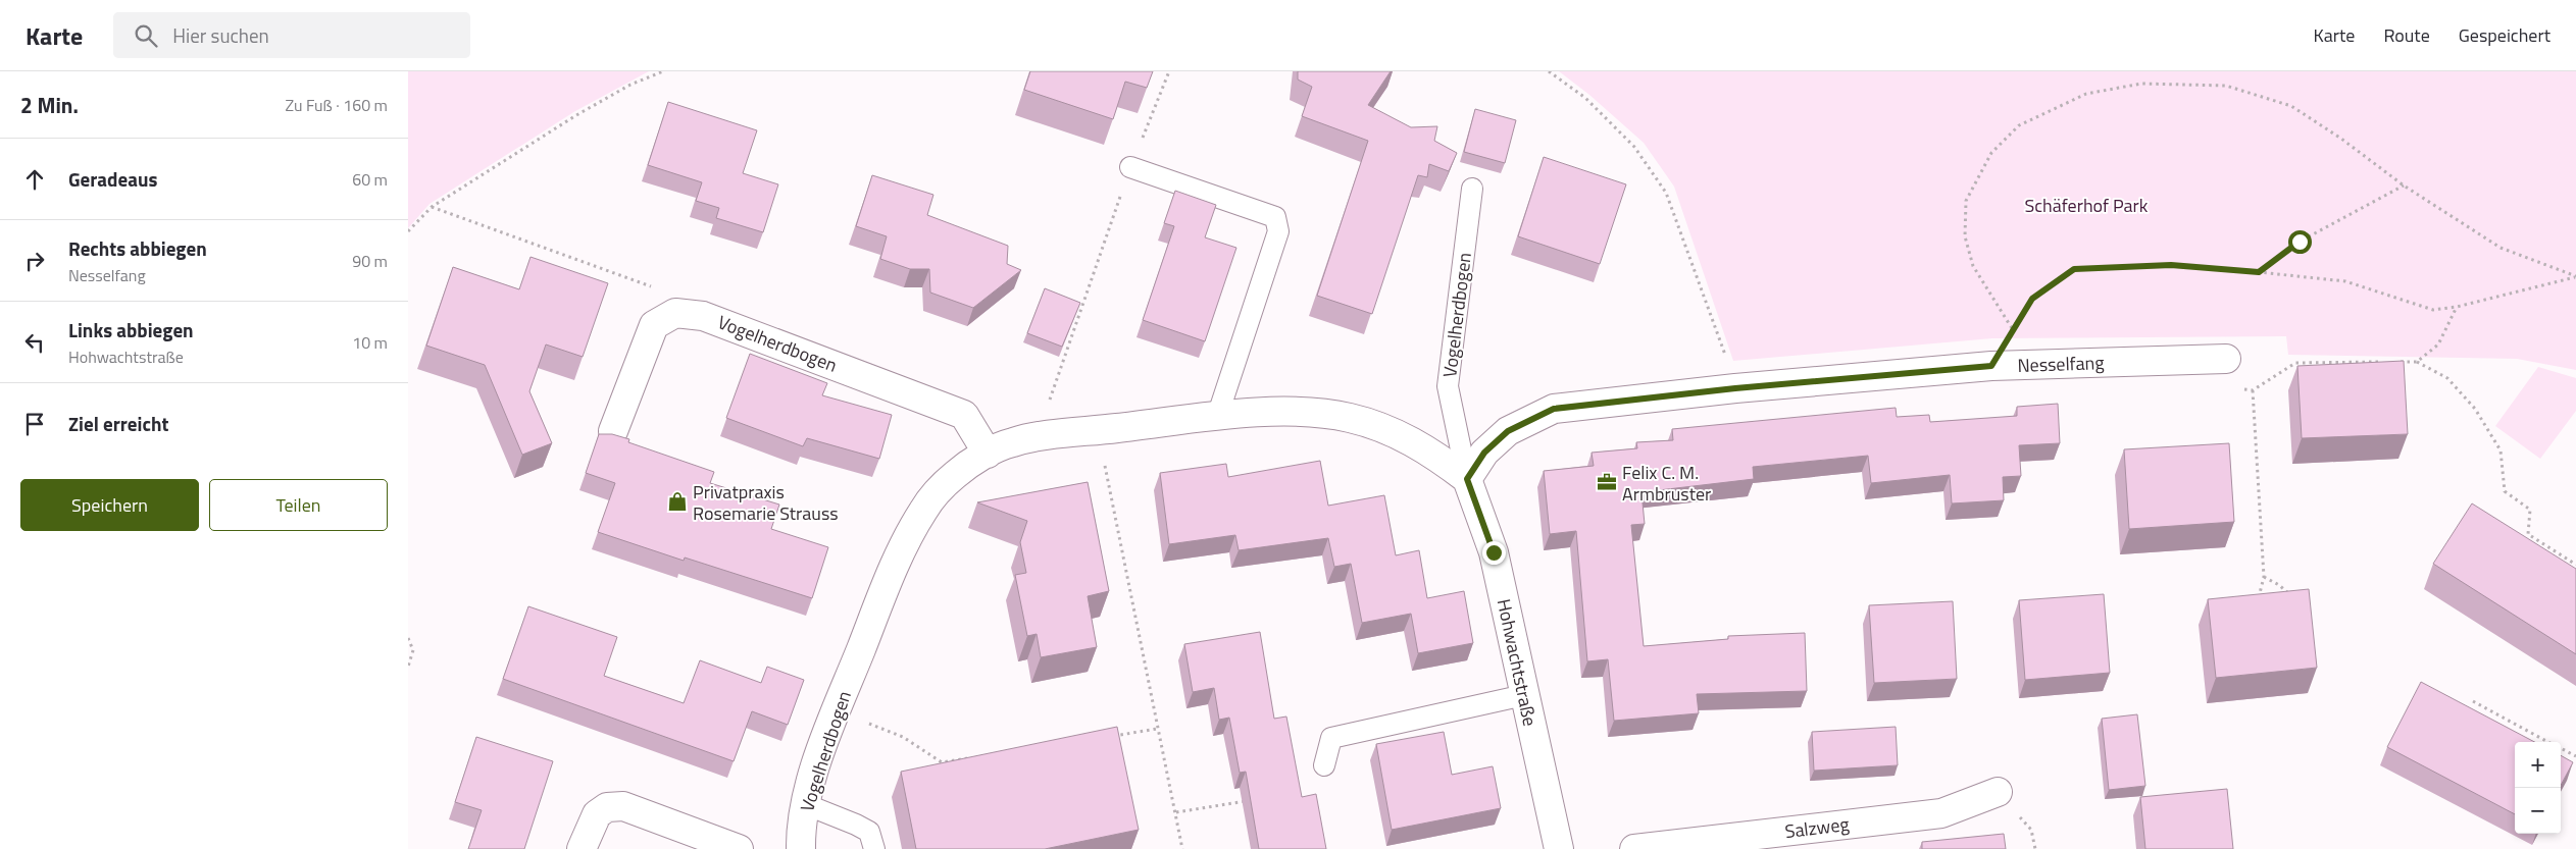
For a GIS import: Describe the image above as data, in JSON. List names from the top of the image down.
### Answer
{
  "streets": {
    "street": [
      "Vogelherdbogen",
      "Nesselfang",
      "Hohwachtstraße",
      "Salzweg"
    ]
  },
  "crossings": [
    ["Vogelherdbogen", "Nesselfang"],
    ["Vogelherdbogen", "Hohwachtstraße"],
    ["Nesselfang", "Hohwachtstraße"]
  ],
  "parks": ["Schäferhof Park"],
  "places": {
    "office": ["Felix C. M. Armbruster"],
    "shop": ["Privatpraxis Rosemarie Strauss"]
  },
  "page": {
    "header": "Karte",
    "search": "Hier suchen",
    "nav": ["Karte", "Route", "Gespeichert"],
    "heading": ["2 Min.", "Zu Fuß · 160 m"],
    "list": [
      ["Geradeaus", "60 m"],
      ["Rechts abbiegen", "Nesselfang", "90 m"],
      ["Links abbiegen", "Hohwachtstraße", "10 m"],
      "Ziel erreicht"
    ],
    "buttons": ["Speichern", "Teilen"],
    "map_buttons": ["+", "−"]
  }
}
